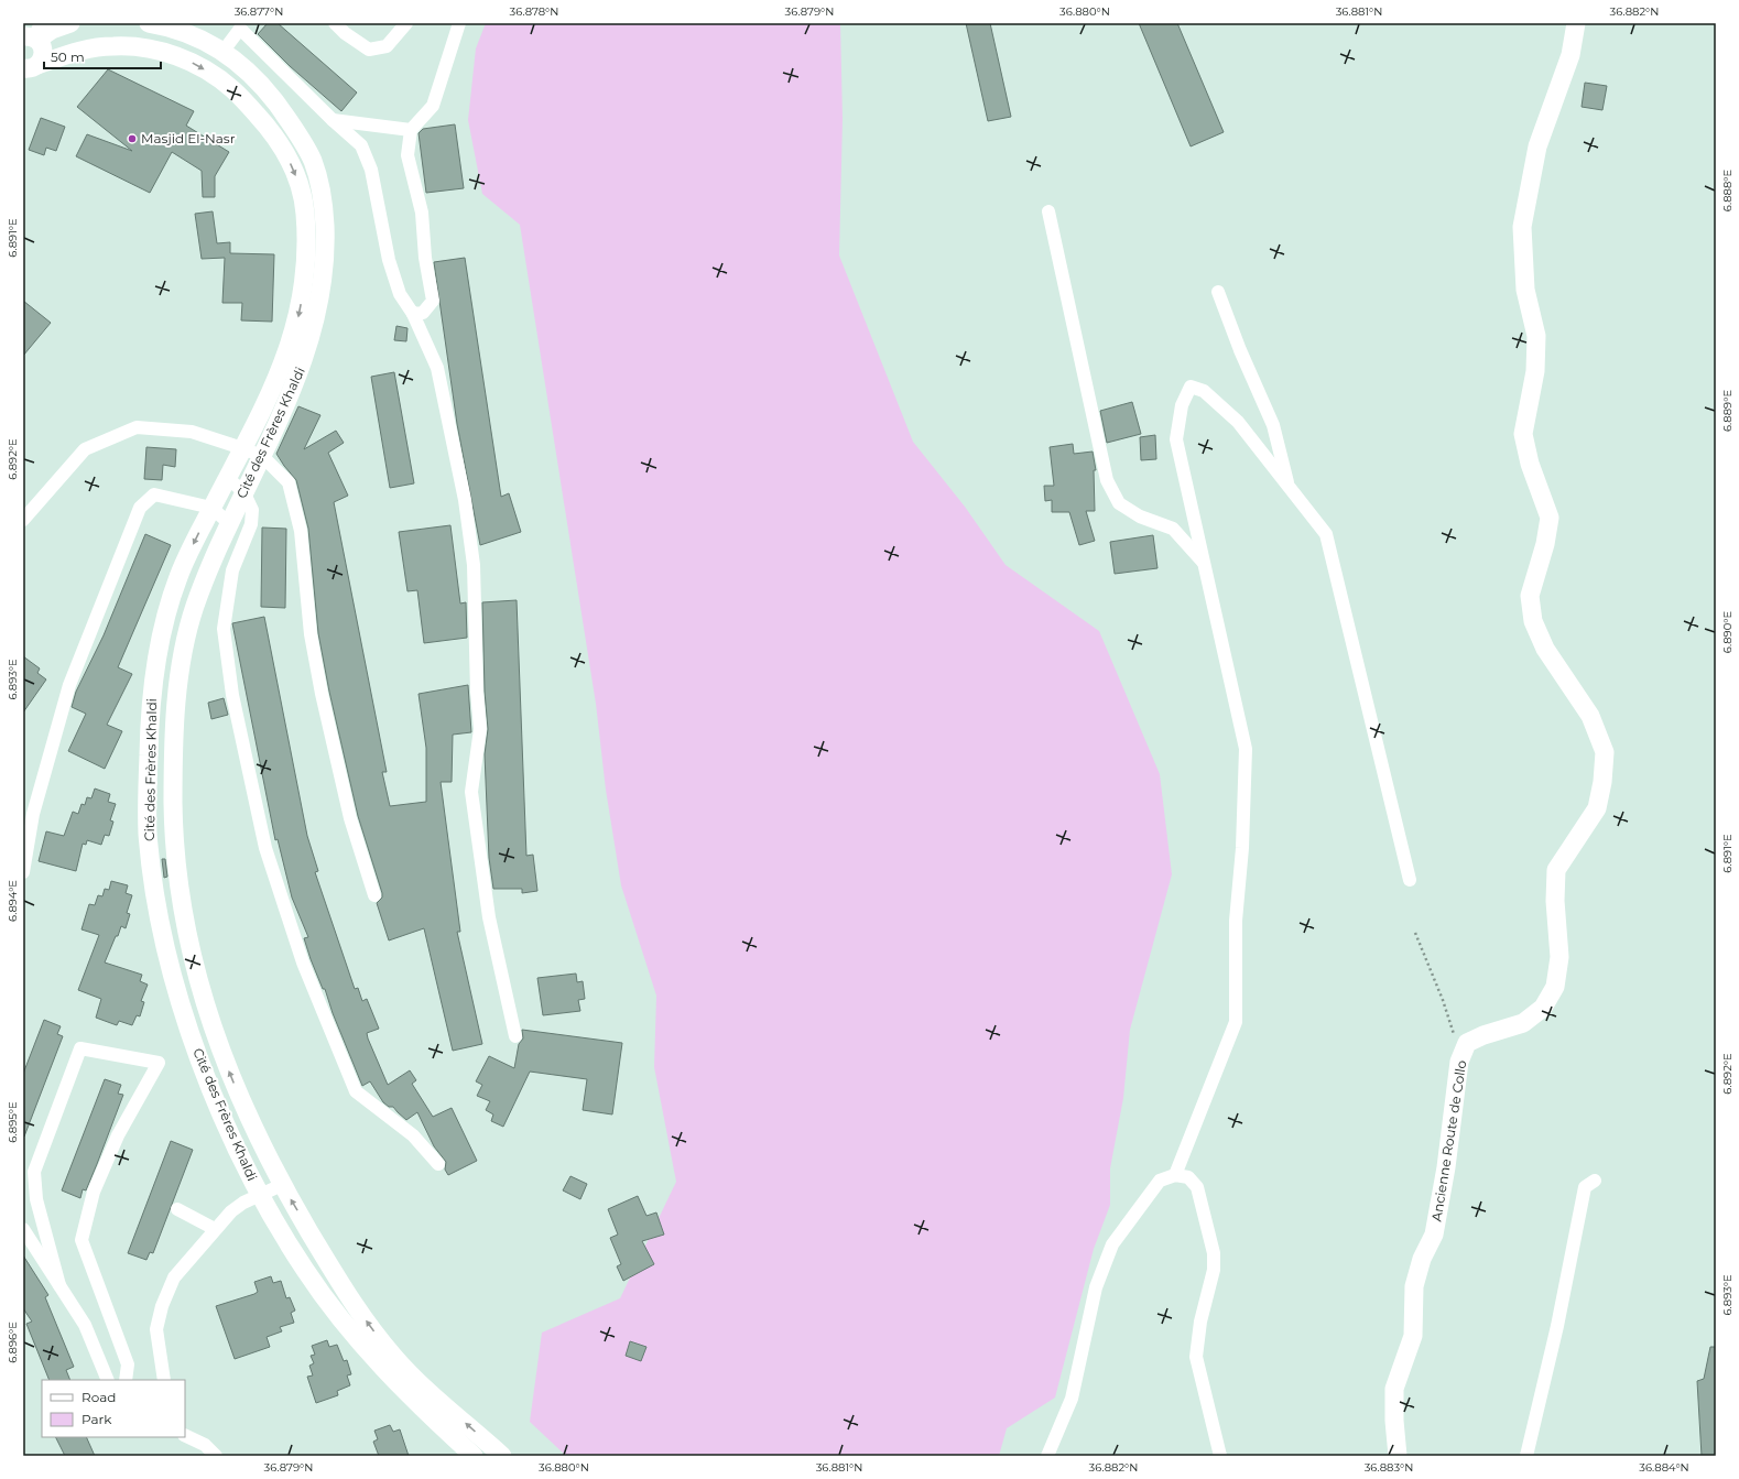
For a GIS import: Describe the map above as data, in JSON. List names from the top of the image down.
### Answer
{
  "streets": {
    "main road": ["Cité des Frères Khaldi", "Ancienne Route de Collo"]
  },
  "places": ["Masjid El-Nasr"],
  "legend": ["Road", "Park"],
  "scale_bar": "50 m",
  "coordinates": [
    "36.877°N",
    "36.878°N",
    "36.879°N",
    "36.880°N",
    "36.881°N",
    "36.882°N",
    "6.888°E",
    "6.891°E",
    "6.889°E",
    "6.892°E",
    "6.890°E",
    "6.893°E",
    "6.894°E",
    "6.895°E",
    "6.896°E",
    "36.883°N",
    "36.884°N"
  ]
}
